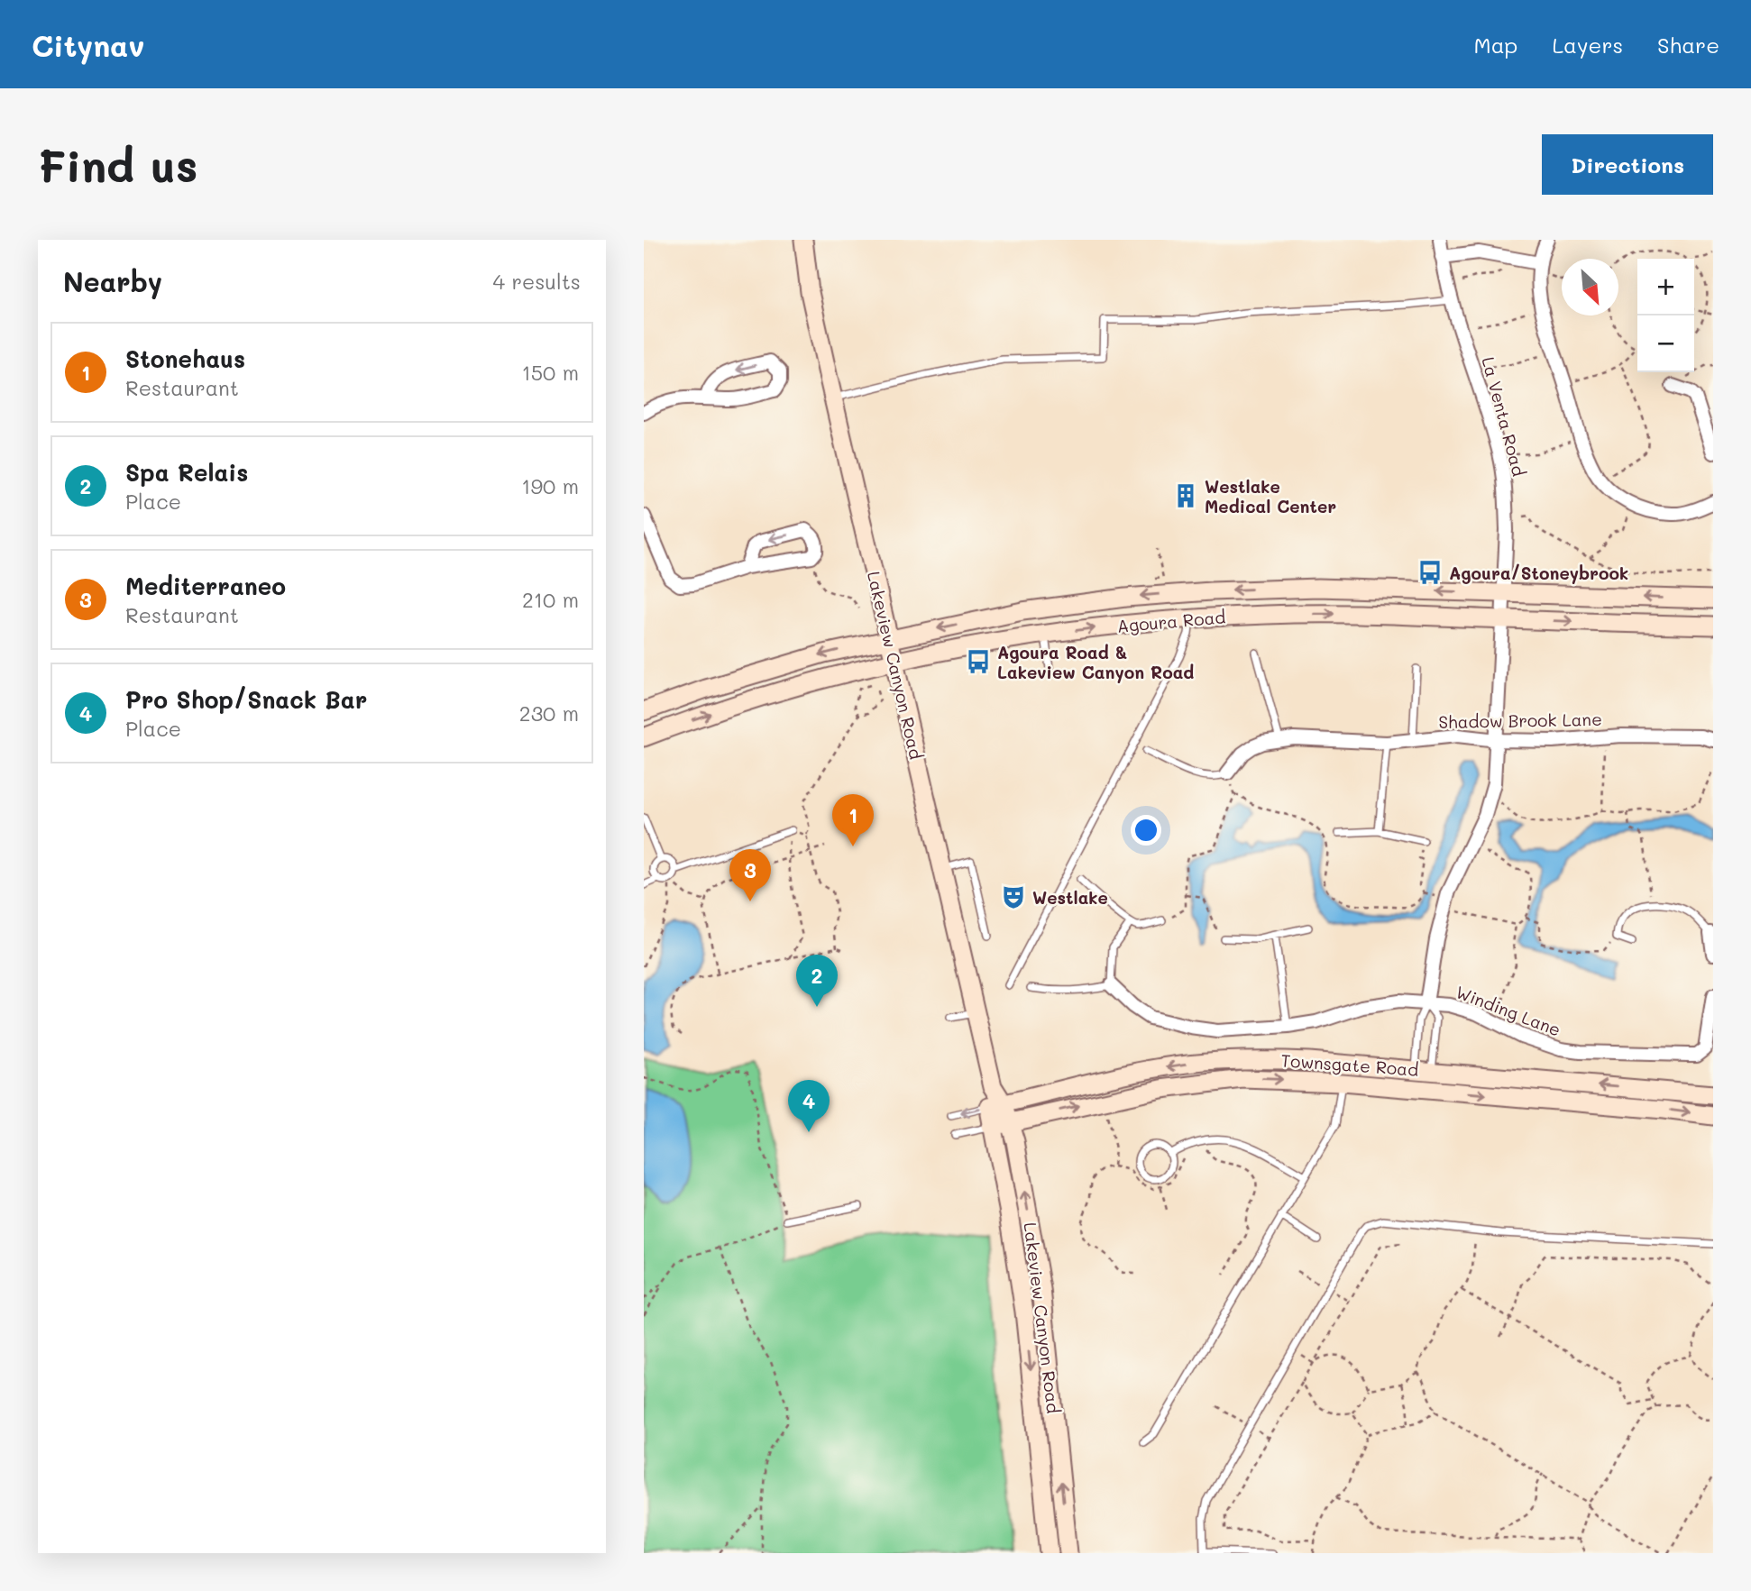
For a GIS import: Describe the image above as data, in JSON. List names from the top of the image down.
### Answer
{
  "streets": {
    "street": [
      "La Venta Road",
      "Agoura Road",
      "Lakeview Canyon Road",
      "Shadow Brook Lane",
      "Winding Lane",
      "Townsgate Road"
    ]
  },
  "crossings": [
    ["La Venta Road", "Agoura Road"],
    ["La Venta Road", "Shadow Brook Lane"],
    ["La Venta Road", "Winding Lane"],
    ["Agoura Road", "Lakeview Canyon Road"],
    ["Lakeview Canyon Road", "Townsgate Road"]
  ],
  "places": {
    "building": ["Westlake Medical Center"],
    "bus stop": ["Agoura/Stoneybrook", "Agoura Road & Lakeview Canyon Road"],
    "theatre": ["Westlake"]
  },
  "north": "bottom right",
  "page": {
    "header": "Citynav",
    "nav": ["Map", "Layers", "Share"],
    "buttons": "Directions",
    "title": "Find us",
    "heading": ["Nearby", "4 results"],
    "map_buttons": ["+", "−"],
    "list": [
      {
        "mark": "1",
        "name": "Stonehaus",
        "note": "Restaurant",
        "value": "150 m"
      },
      {
        "mark": "2",
        "name": "Spa Relais",
        "note": "Place",
        "value": "190 m"
      },
      {
        "mark": "3",
        "name": "Mediterraneo",
        "note": "Restaurant",
        "value": "210 m"
      },
      {
        "mark": "4",
        "name": "Pro Shop/Snack Bar",
        "note": "Place",
        "value": "230 m"
      }
    ],
    "pins": [
      "1",
      "3",
      "2",
      "4"
    ]
  }
}
